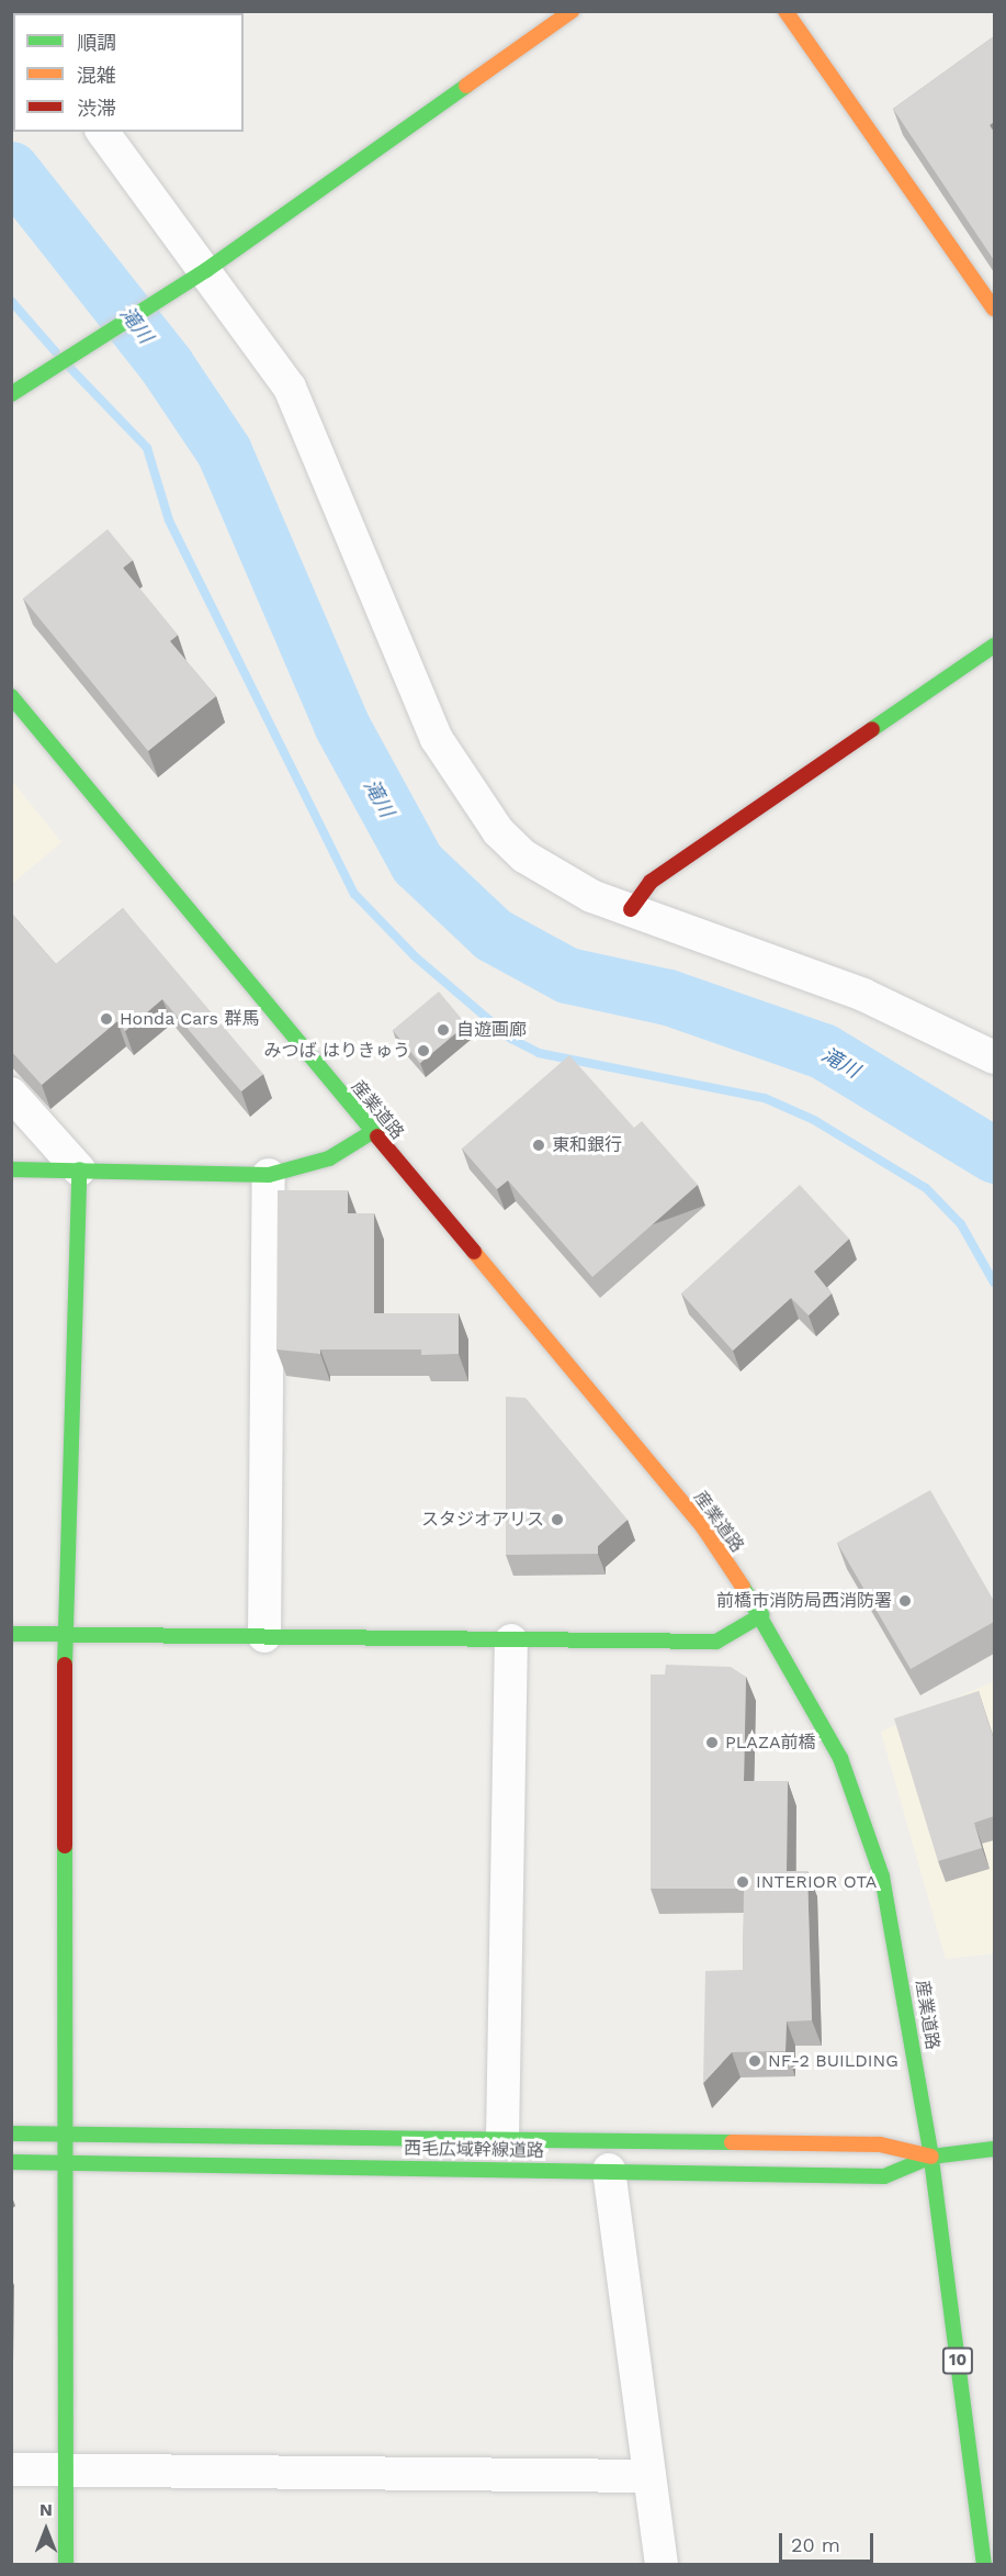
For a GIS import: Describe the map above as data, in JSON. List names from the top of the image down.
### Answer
{
  "streets": {
    "street": ["産業道路", "西毛広域幹線道路", "10"]
  },
  "crossings": [
    ["産業道路", "西毛広域幹線道路"]
  ],
  "water": ["滝川"],
  "places": [
    "Honda Cars 群馬",
    "自遊画廊",
    "みつば はりきゅう",
    "東和銀行",
    "スタジオアリス",
    "前橋市消防局西消防署",
    "PLAZA前橋",
    "INTERIOR OTA",
    "NF-2 BUILDING"
  ],
  "legend": ["順調", "混雑", "渋滞"],
  "scale_bar": "20 m",
  "north": "top"
}
